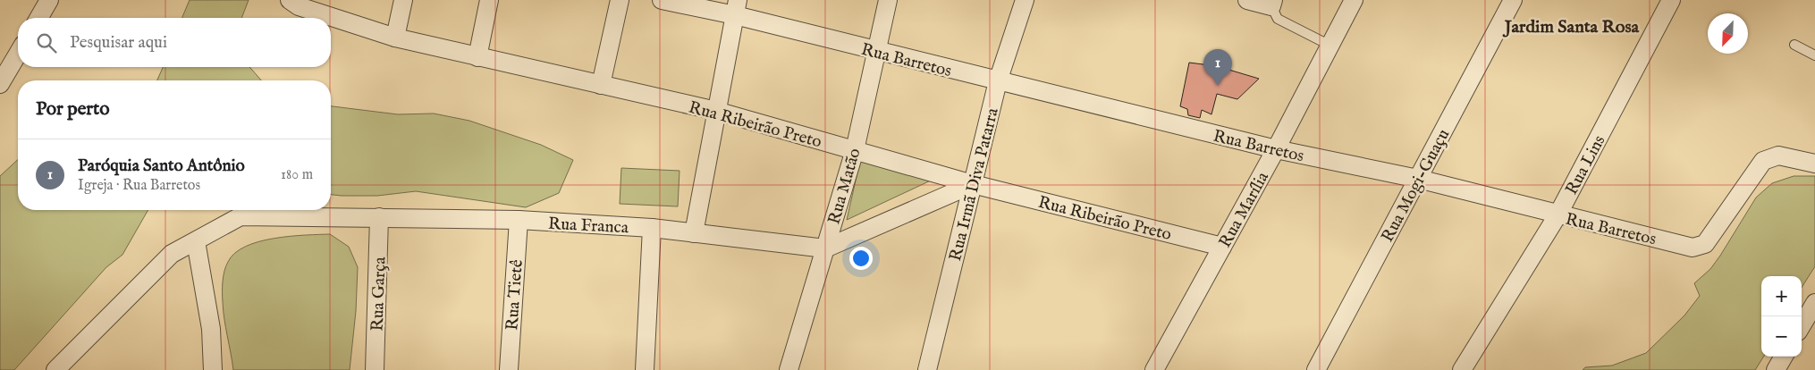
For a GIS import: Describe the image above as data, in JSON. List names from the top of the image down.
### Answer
{
  "streets": {
    "street": [
      "Rua Barretos",
      "Rua Ribeirão Preto",
      "Rua Lins",
      "Rua Irmã Diva Patarra",
      "Rua Mogi-Guaçu",
      "Rua Matão",
      "Rua Marília",
      "Rua Franca",
      "Rua Garça",
      "Rua Tietê"
    ]
  },
  "crossings": [
    ["Rua Barretos", "Rua Lins"],
    ["Rua Barretos", "Rua Irmã Diva Patarra"],
    ["Rua Barretos", "Rua Mogi-Guaçu"],
    ["Rua Barretos", "Rua Matão"],
    ["Rua Barretos", "Rua Marília"],
    ["Rua Ribeirão Preto", "Rua Irmã Diva Patarra"],
    ["Rua Ribeirão Preto", "Rua Matão"],
    ["Rua Ribeirão Preto", "Rua Marília"],
    ["Rua Matão", "Rua Franca"],
    ["Rua Franca", "Rua Garça"],
    ["Rua Franca", "Rua Tietê"]
  ],
  "districts": ["Jardim Santa Rosa"],
  "north": "bottom left",
  "page": {
    "search": "Pesquisar aqui",
    "pins": "1",
    "heading": "Por perto",
    "list": [
      {
        "mark": "1",
        "name": "Paróquia Santo Antônio",
        "note": "Igreja · Rua Barretos",
        "value": "180 m"
      }
    ],
    "map_buttons": ["+", "−"]
  }
}
